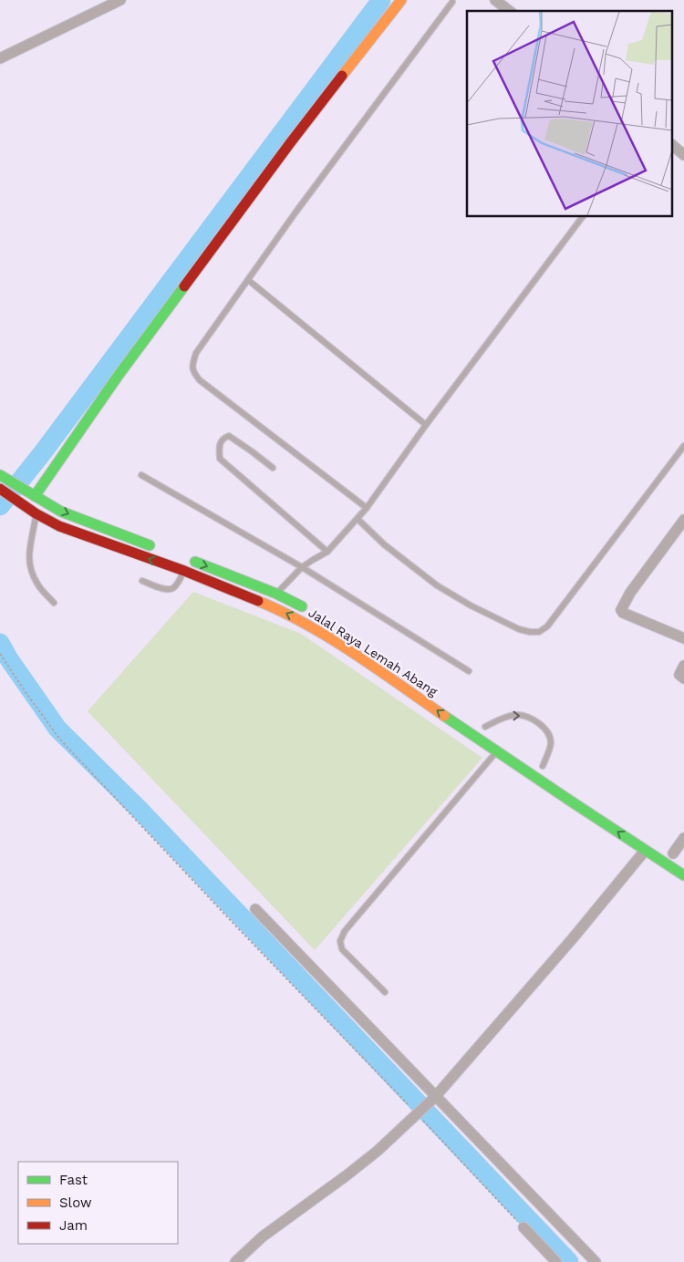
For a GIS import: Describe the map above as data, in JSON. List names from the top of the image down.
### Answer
{
  "streets": {
    "main road": ["Jalal Raya Lemah Abang"]
  },
  "legend": ["Fast", "Slow", "Jam"]
}
